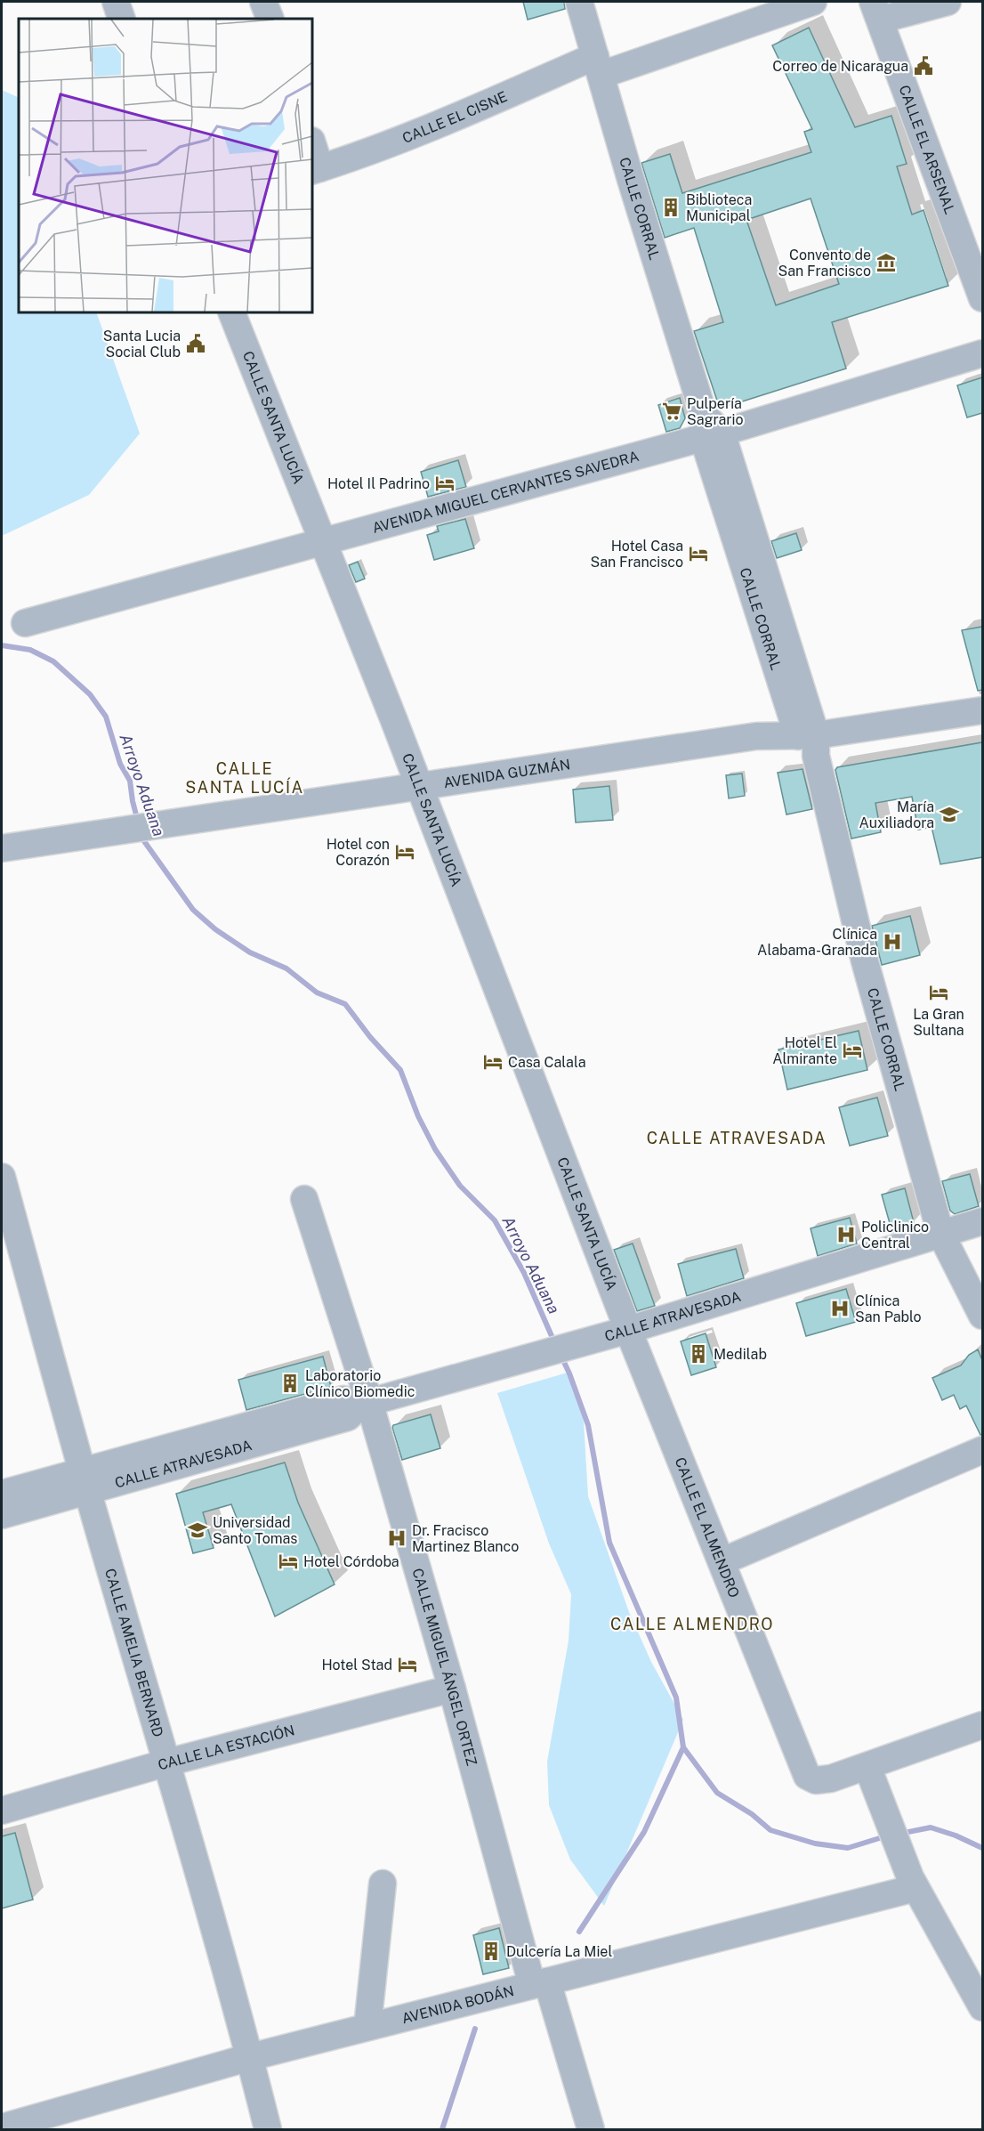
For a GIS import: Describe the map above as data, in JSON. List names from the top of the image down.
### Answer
{
  "streets": {
    "street": [
      "CALLE EL CISNE",
      "CALLE EL ARSENAL",
      "CALLE CORRAL",
      "CALLE SANTA LUCÍA",
      "AVENIDA MIGUEL CERVANTES SAVEDRA",
      "AVENIDA GUZMÁN",
      "CALLE ATRAVESADA",
      "CALLE EL ALMENDRO",
      "CALLE AMELIA BERNARD",
      "CALLE MIGUEL ÁNGEL ORTEZ",
      "CALLE LA ESTACIÓN",
      "AVENIDA BODÁN"
    ]
  },
  "crossings": [
    ["CALLE EL CISNE", "CALLE CORRAL"],
    ["CALLE CORRAL", "AVENIDA MIGUEL CERVANTES SAVEDRA"],
    ["CALLE CORRAL", "AVENIDA GUZMÁN"],
    ["CALLE CORRAL", "CALLE ATRAVESADA"],
    ["CALLE SANTA LUCÍA", "AVENIDA MIGUEL CERVANTES SAVEDRA"],
    ["CALLE SANTA LUCÍA", "AVENIDA GUZMÁN"],
    ["CALLE SANTA LUCÍA", "CALLE ATRAVESADA"],
    ["CALLE SANTA LUCÍA", "CALLE EL ALMENDRO"],
    ["CALLE ATRAVESADA", "CALLE EL ALMENDRO"],
    ["CALLE ATRAVESADA", "CALLE AMELIA BERNARD"],
    ["CALLE ATRAVESADA", "CALLE MIGUEL ÁNGEL ORTEZ"],
    ["CALLE AMELIA BERNARD", "CALLE LA ESTACIÓN"],
    ["CALLE AMELIA BERNARD", "AVENIDA BODÁN"],
    ["CALLE MIGUEL ÁNGEL ORTEZ", "CALLE LA ESTACIÓN"],
    ["CALLE MIGUEL ÁNGEL ORTEZ", "AVENIDA BODÁN"]
  ],
  "districts": ["CALLE SANTA LUCÍA", "CALLE ATRAVESADA", "CALLE ALMENDRO"],
  "water": ["Arroyo Aduana"],
  "places": {
    "public building": ["Correo de Nicaragua", "Santa Lucia Social Club"],
    "building": [
      "Biblioteca Municipal",
      "Medilab",
      "Laboratorio Clínico Biomedic",
      "Dulcería La Miel"
    ],
    "museum": ["Convento de San Francisco"],
    "supermarket": ["Pulpería Sagrario"],
    "hotel": [
      "Hotel Il Padrino",
      "Hotel Casa San Francisco",
      "Hotel con Corazón",
      "La Gran Sultana",
      "Hotel El Almirante",
      "Casa Calala",
      "Hotel Córdoba",
      "Hotel Stad"
    ],
    "school or university": ["María Auxiliadora", "Universidad Santo Tomas"],
    "hospital": [
      "Clínica Alabama-Granada",
      "Policlinico Central",
      "Clínica San Pablo",
      "Dr. Fracisco Martinez Blanco"
    ]
  }
}
